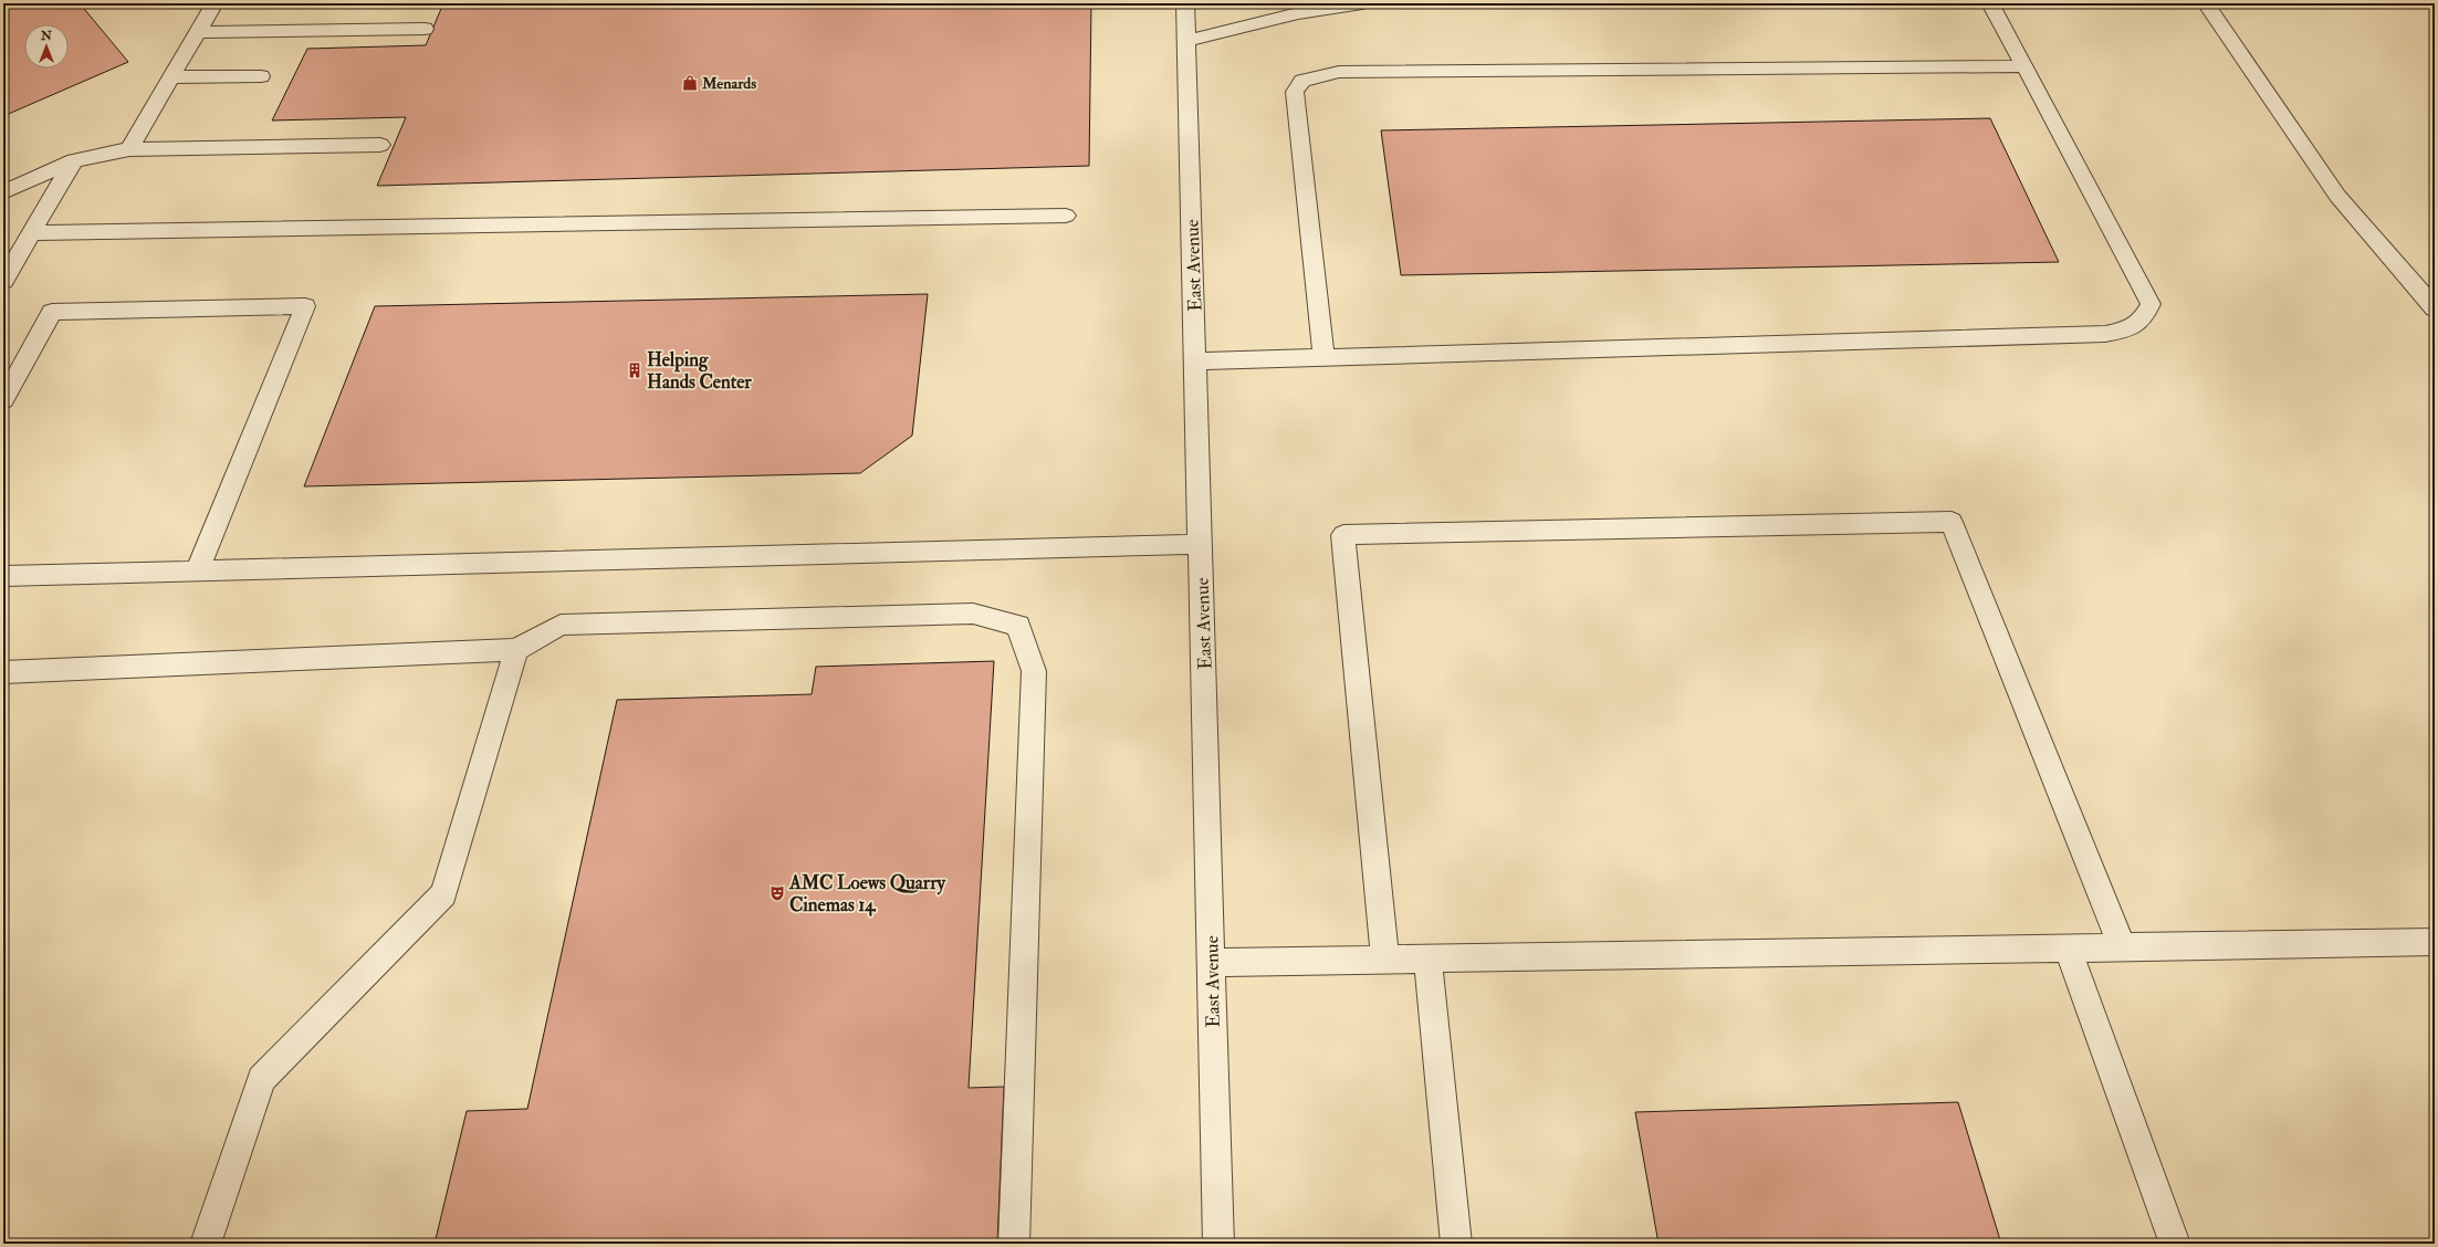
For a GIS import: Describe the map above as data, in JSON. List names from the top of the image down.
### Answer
{
  "streets": {
    "street": ["East Avenue"]
  },
  "places": {
    "shop": ["Menards"],
    "building": ["Helping Hands Center"],
    "theatre": ["AMC Loews Quarry Cinemas 14"]
  },
  "north": "top"
}
